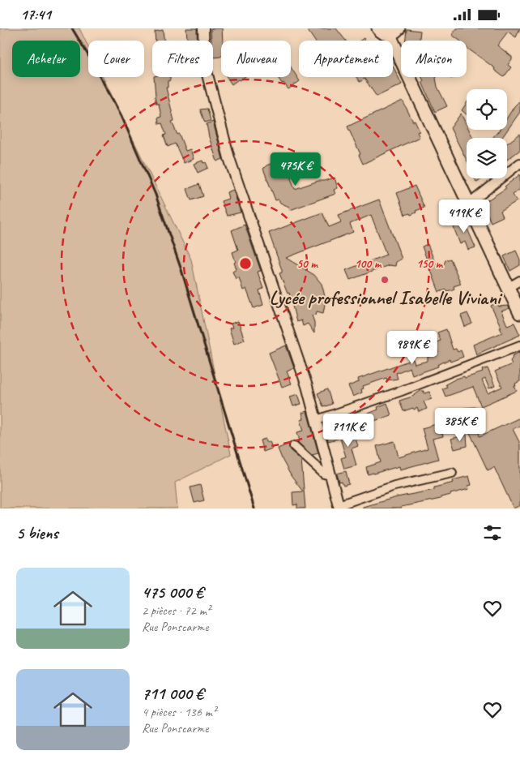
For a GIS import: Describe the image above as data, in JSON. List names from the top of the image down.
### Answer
{
  "places": ["Lycée professionnel Isabelle Viviani"],
  "page": {
    "status": "17:41",
    "chip": [
      "Acheter",
      "Louer",
      "Filtres",
      "Nouveau",
      "Appartement",
      "Maison"
    ],
    "price": [
      "475K €",
      "419K €",
      "989K €",
      "385K €",
      "711K €"
    ],
    "heading": "5 biens",
    "list": [
      {
        "name": "475 000 €",
        "note": "2 pièces · 72 m² · Rue Ponscarme"
      },
      {
        "name": "711 000 €",
        "note": "4 pièces · 136 m² · Rue Ponscarme"
      }
    ]
  },
  "rings": ["50 m", "100 m", "150 m"]
}
